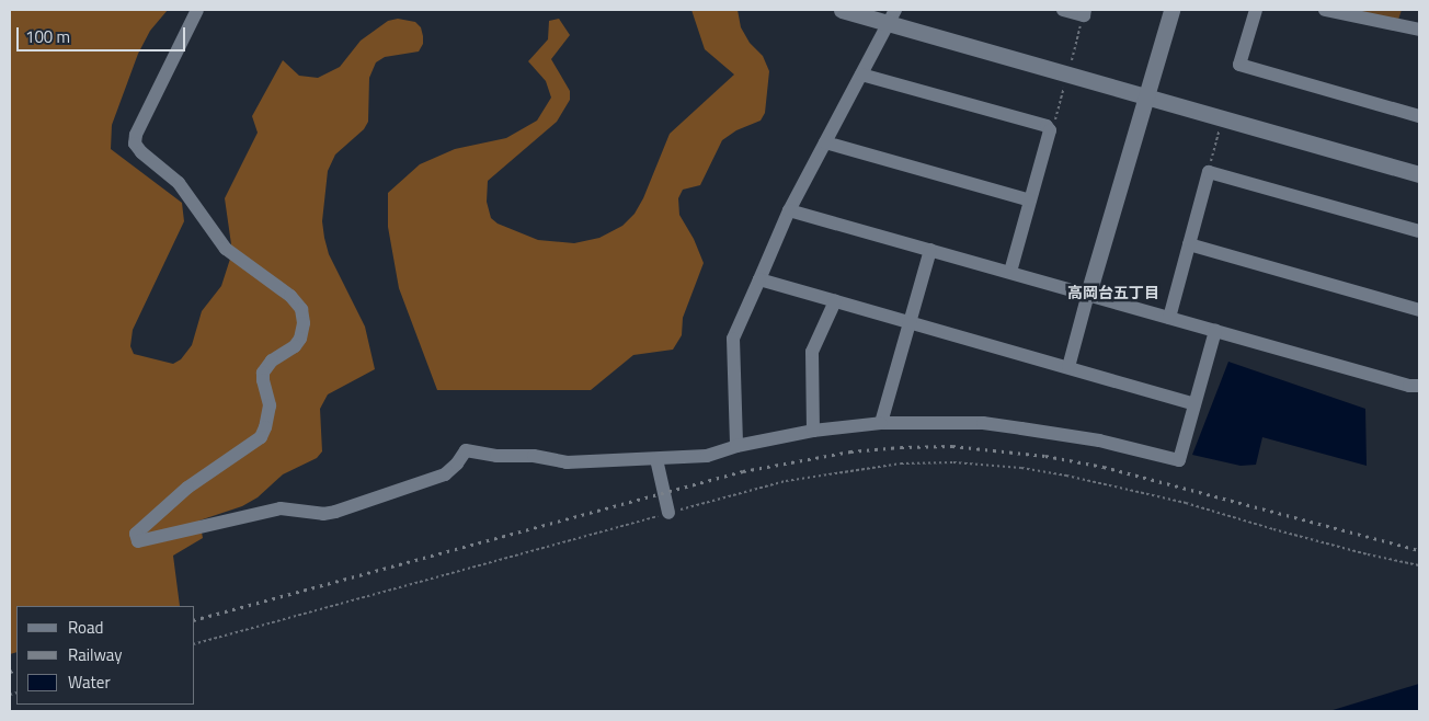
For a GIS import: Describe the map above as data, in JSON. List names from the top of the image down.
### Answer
{
  "districts": ["高岡台五丁目"],
  "legend": ["Road", "Railway", "Water"],
  "scale_bar": "100 m"
}
